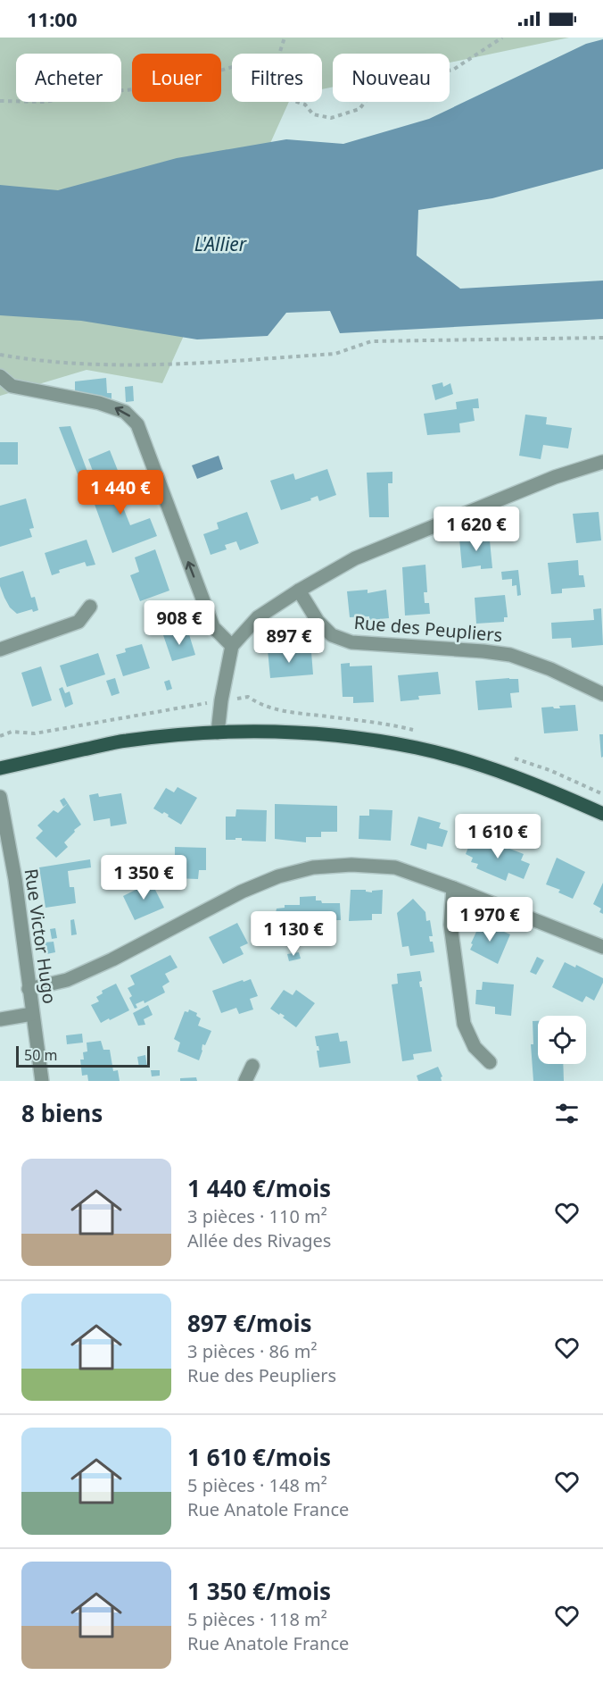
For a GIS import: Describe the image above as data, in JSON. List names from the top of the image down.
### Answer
{
  "streets": {
    "street": ["Rue des Peupliers", "Rue Victor Hugo"]
  },
  "water": ["L'Allier"],
  "scale_bar": "50 m",
  "page": {
    "status": "11:00",
    "chip": [
      "Acheter",
      "Louer",
      "Filtres",
      "Nouveau"
    ],
    "price": [
      "1 440 €",
      "1 620 €",
      "908 €",
      "897 €",
      "1 610 €",
      "1 350 €",
      "1 970 €",
      "1 130 €"
    ],
    "scale": "50 m",
    "heading": "8 biens",
    "list": [
      {
        "name": "1 440 €/mois",
        "note": "3 pièces · 110 m² · Allée des Rivages"
      },
      {
        "name": "897 €/mois",
        "note": "3 pièces · 86 m² · Rue des Peupliers"
      },
      {
        "name": "1 610 €/mois",
        "note": "5 pièces · 148 m² · Rue Anatole France"
      },
      {
        "name": "1 350 €/mois",
        "note": "5 pièces · 118 m² · Rue Anatole France"
      }
    ]
  }
}
